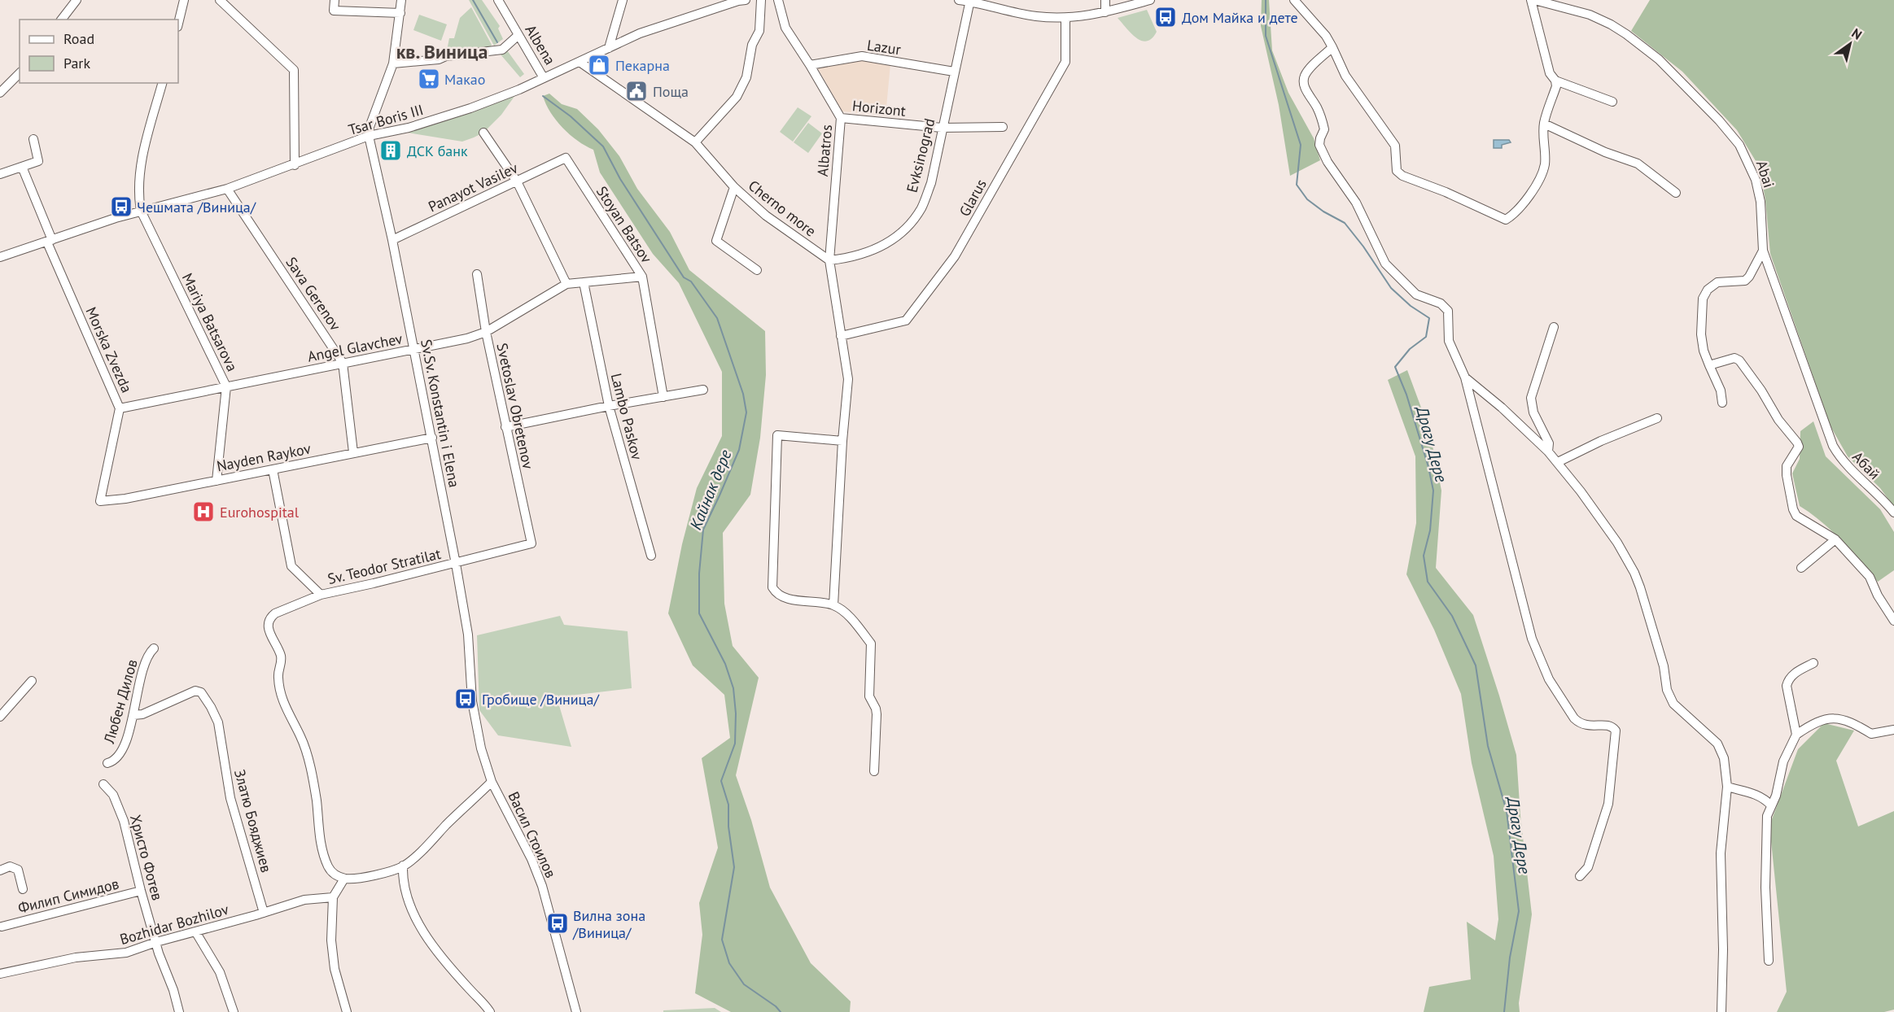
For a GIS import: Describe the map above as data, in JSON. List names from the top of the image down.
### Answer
{
  "streets": {
    "street": [
      "Albena",
      "Lazur",
      "Horizont",
      "Tsar Boris III",
      "Albatros",
      "Evksinograd",
      "Abai",
      "Panayot Vasilev",
      "Glarus",
      "Cherno more",
      "Stoyan Batsov",
      "Sava Gerenov",
      "Mariya Batsarova",
      "Angel Glavchev",
      "Morska Zvezda",
      "Svetoslav Obretenov",
      "Sv.Sv. Konstantin i Elena",
      "Lambo Paskov",
      "Nayden Raykov",
      "Абай",
      "Sv. Teodor Stratilat",
      "Любен Дилов",
      "Златю Бояджиев",
      "Васил Стоилов",
      "Христо Фотев",
      "Филип Симидов",
      "Bozhidar Bozhilov"
    ]
  },
  "crossings": [
    ["Albena", "Tsar Boris III"],
    ["Lazur", "Albatros"],
    ["Lazur", "Evksinograd"],
    ["Horizont", "Albatros"],
    ["Horizont", "Evksinograd"],
    ["Tsar Boris III", "Cherno more"],
    ["Tsar Boris III", "Sava Gerenov"],
    ["Tsar Boris III", "Mariya Batsarova"],
    ["Tsar Boris III", "Morska Zvezda"],
    ["Tsar Boris III", "Sv.Sv. Konstantin i Elena"],
    ["Albatros", "Evksinograd"],
    ["Albatros", "Cherno more"],
    ["Evksinograd", "Cherno more"],
    ["Abai", "Абай"],
    ["Panayot Vasilev", "Stoyan Batsov"],
    ["Panayot Vasilev", "Sv.Sv. Konstantin i Elena"],
    ["Stoyan Batsov", "Angel Glavchev"],
    ["Sava Gerenov", "Angel Glavchev"],
    ["Sava Gerenov", "Nayden Raykov"],
    ["Mariya Batsarova", "Angel Glavchev"],
    ["Mariya Batsarova", "Nayden Raykov"],
    ["Angel Glavchev", "Morska Zvezda"],
    ["Angel Glavchev", "Svetoslav Obretenov"],
    ["Angel Glavchev", "Sv.Sv. Konstantin i Elena"],
    ["Angel Glavchev", "Lambo Paskov"],
    ["Morska Zvezda", "Nayden Raykov"],
    ["Svetoslav Obretenov", "Sv. Teodor Stratilat"],
    ["Sv.Sv. Konstantin i Elena", "Nayden Raykov"],
    ["Sv.Sv. Konstantin i Elena", "Sv. Teodor Stratilat"],
    ["Sv.Sv. Konstantin i Elena", "Васил Стоилов"],
    ["Nayden Raykov", "Sv. Teodor Stratilat"],
    ["Любен Дилов", "Златю Бояджиев"],
    ["Златю Бояджиев", "Bozhidar Bozhilov"],
    ["Христо Фотев", "Филип Симидов"],
    ["Христо Фотев", "Bozhidar Bozhilov"]
  ],
  "districts": ["кв. Виница"],
  "water": ["Драгу Дере", "Кайнак дере"],
  "places": {
    "bus stop": [
      "Дом Майка и дете",
      "Чешмата /Виница/",
      "Гробище /Виница/",
      "Вилна зона /Виница/"
    ],
    "shop": ["Пекарна"],
    "supermarket": ["Макао"],
    "public building": ["Поща"],
    "building": ["ДСК банк"],
    "hospital": ["Eurohospital"]
  },
  "legend": ["Road", "Park"],
  "north": "top right"
}
